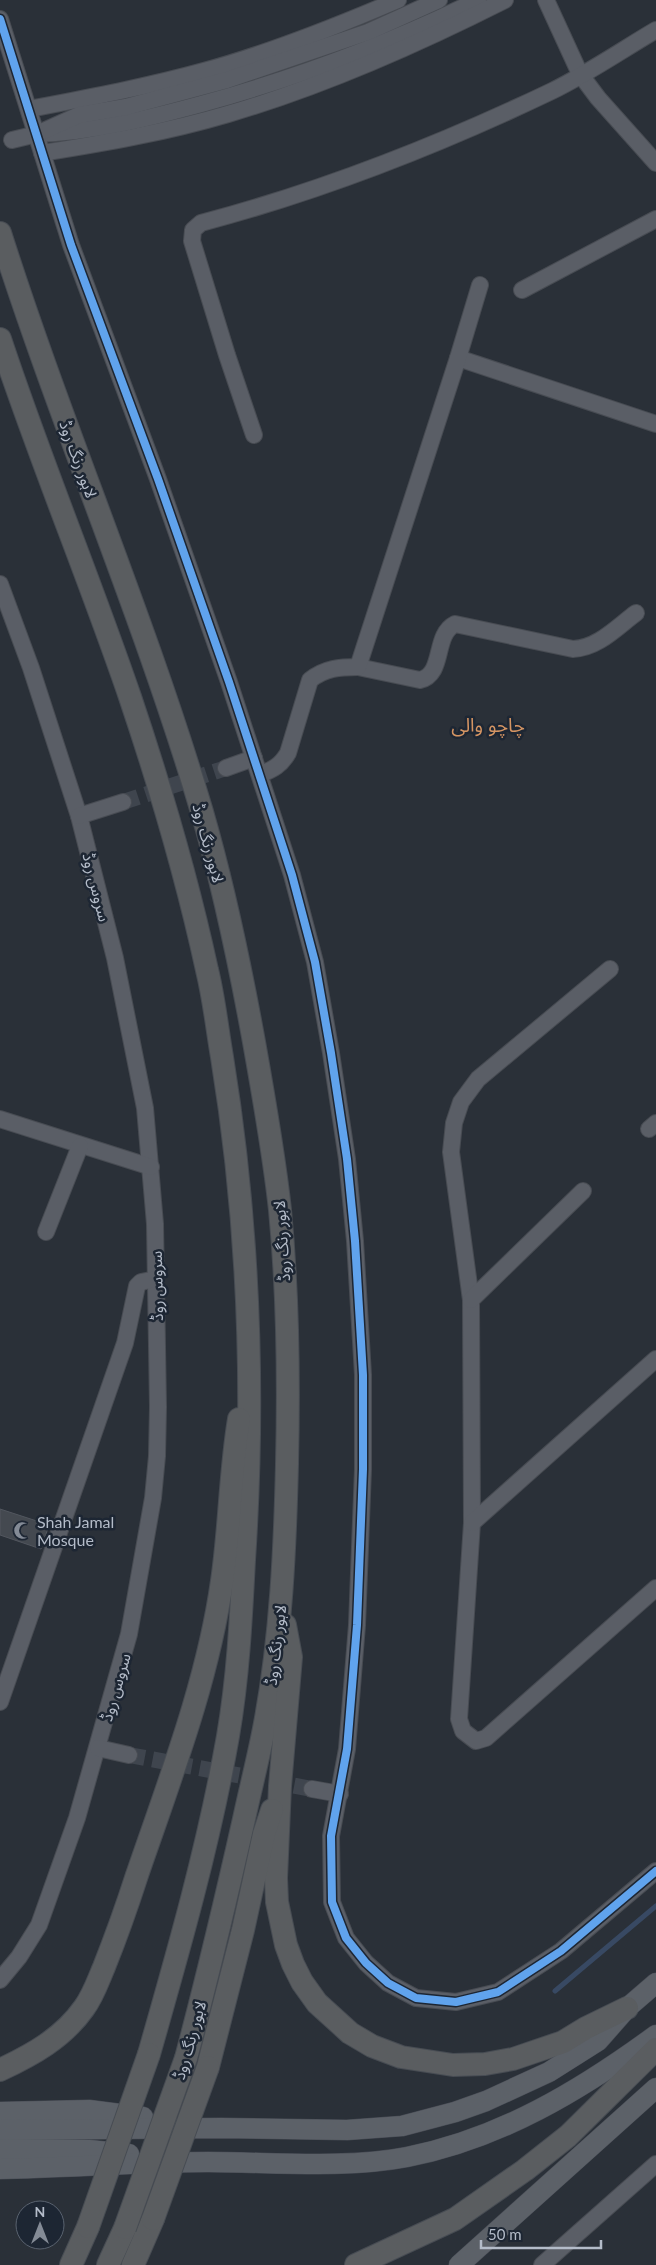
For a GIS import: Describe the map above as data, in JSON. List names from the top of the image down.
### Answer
{
  "streets": {
    "highway": ["لاہور رنگ روڈ"],
    "street": ["سروس روڈ"]
  },
  "districts": ["چاچو والی"],
  "places": {
    "mosque": ["Shah Jamal Mosque"]
  },
  "scale_bar": "50 m",
  "north": "top"
}
